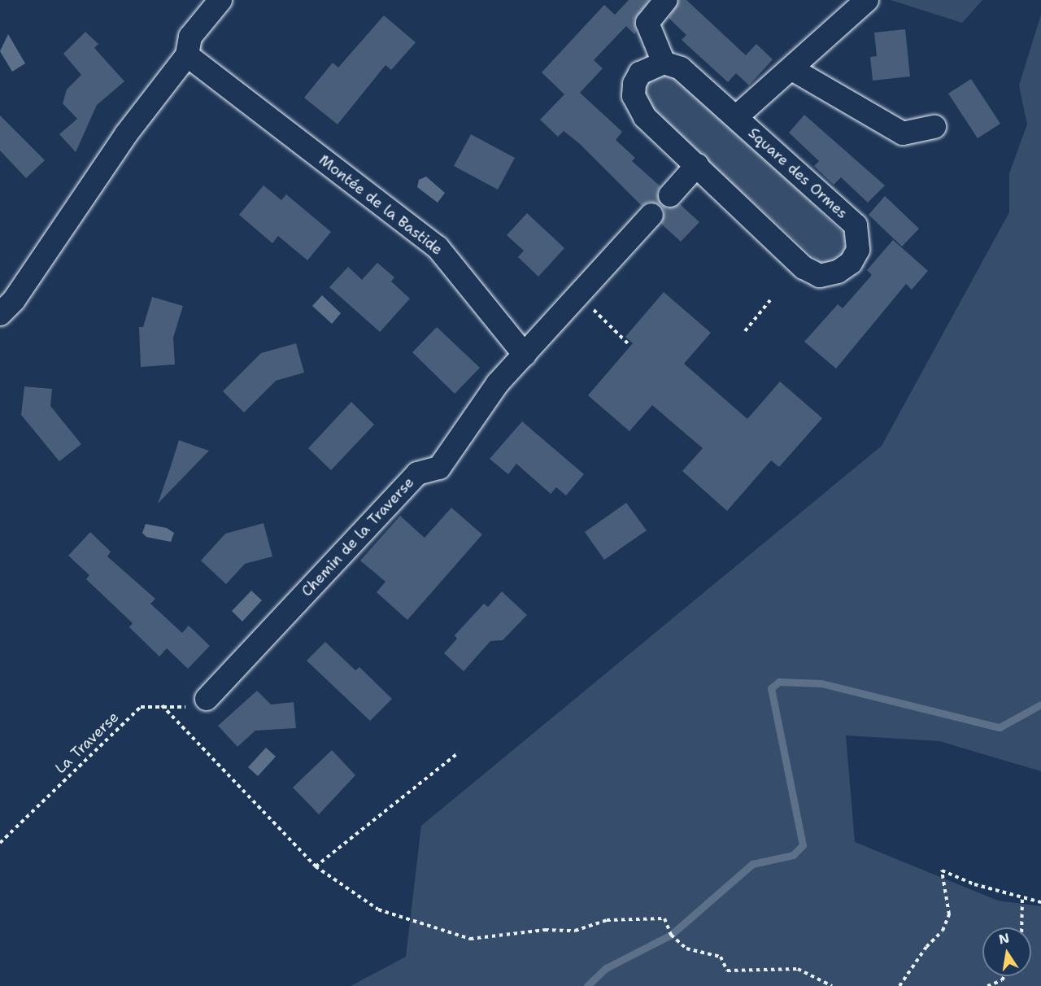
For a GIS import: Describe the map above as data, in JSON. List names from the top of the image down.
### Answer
{
  "streets": {
    "street": ["Square des Ormes", "Montée de la Bastide", "Chemin de la Traverse"],
    "path": ["La Traverse"]
  },
  "crossings": [
    ["Montée de la Bastide", "Chemin de la Traverse"],
    ["Chemin de la Traverse", "La Traverse"]
  ],
  "north": "top"
}
